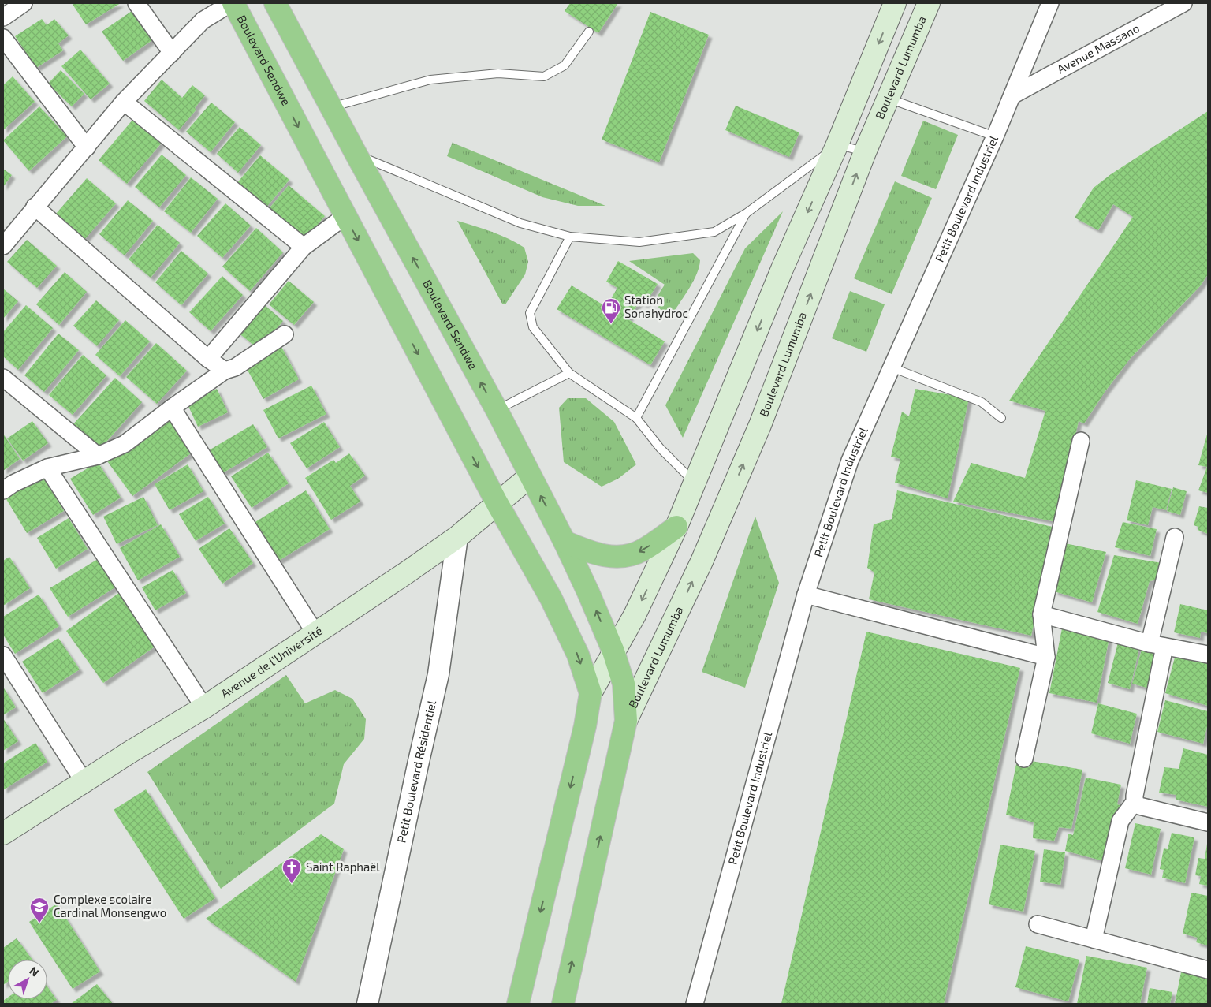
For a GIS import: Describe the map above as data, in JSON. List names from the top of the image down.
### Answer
{
  "streets": {
    "highway": ["Boulevard Sendwe", "Boulevard Lumumba"],
    "main road": ["Avenue de l’Université"],
    "street": ["Avenue Massano", "Petit Boulevard Industriel", "Petit Boulevard Résidentiel"]
  },
  "crossings": [
    ["Avenue Massano", "Petit Boulevard Industriel"],
    ["Boulevard Sendwe", "Boulevard Lumumba"],
    ["Boulevard Sendwe", "Avenue de l’Université"],
    ["Avenue de l’Université", "Petit Boulevard Résidentiel"]
  ],
  "places": {
    "fuel station": ["Station Sonahydroc"],
    "church": ["Saint Raphaël"],
    "school or university": ["Complexe scolaire Cardinal Monsengwo"]
  },
  "north": "top right"
}
